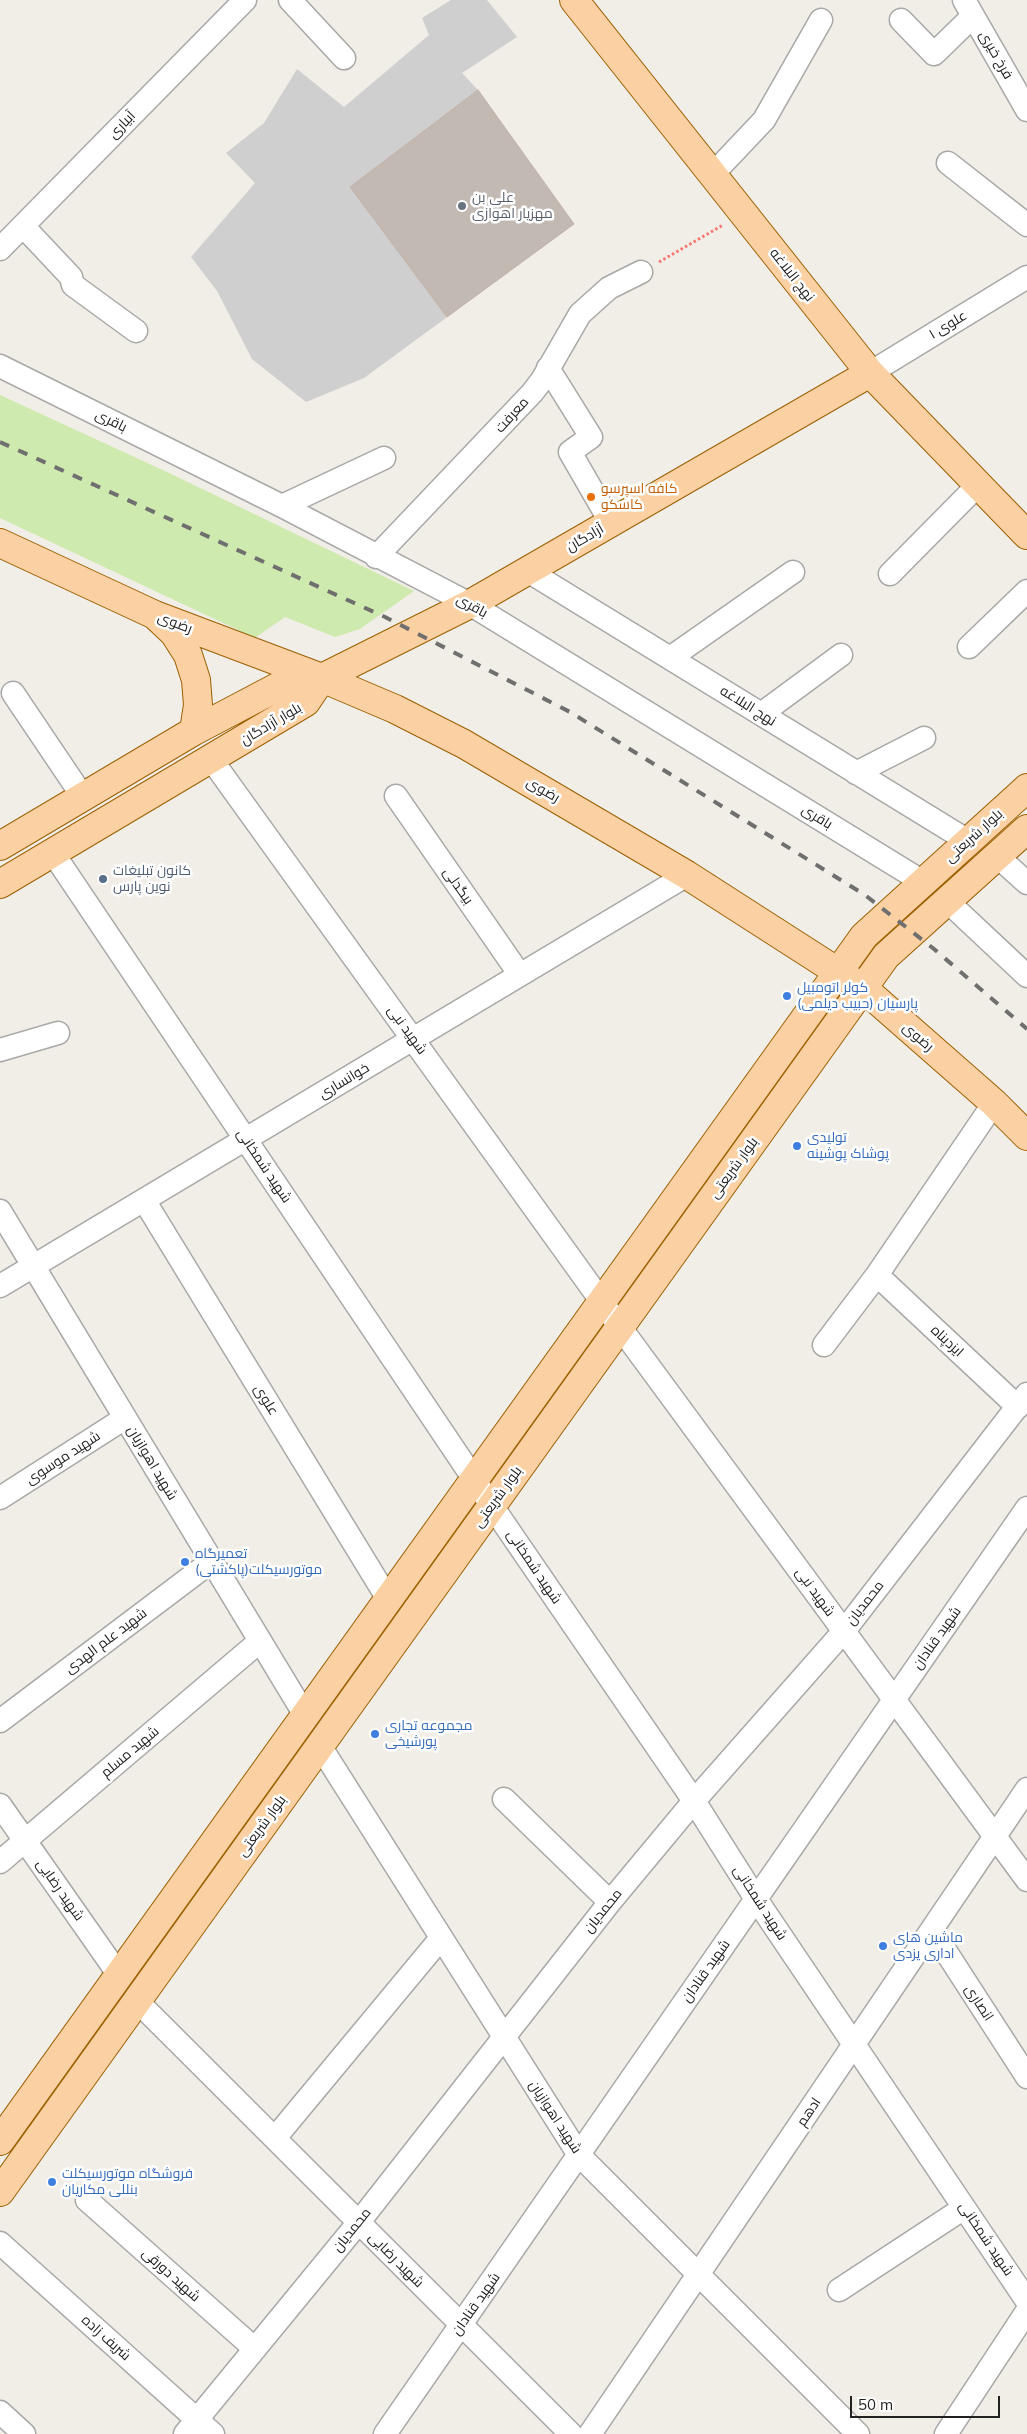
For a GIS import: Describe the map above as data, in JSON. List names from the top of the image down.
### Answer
{
  "streets": {
    "main road": [
      "نهج البلاغه",
      "آزادگان",
      "رضوی",
      "بلوار آزادگان",
      "بلوار شریعتی"
    ],
    "street": [
      "فرخ خیری",
      "آبیاری",
      "علوی ۱",
      "معرفت",
      "باقری",
      "بیگدلی",
      "شهید نبی",
      "خوانساری",
      "شهید شمخانی",
      "ایزدپناه",
      "علوی",
      "شهید موسوی",
      "شهید اهوازیان",
      "محمدیان",
      "شهید قنادان",
      "شهید علم الهدی",
      "شهید مسلم",
      "شهید رضایی",
      "انصاری",
      "ادهم",
      "شهید دورقی",
      "شریف زاده"
    ]
  },
  "crossings": [
    ["نهج البلاغه", "علوی ۱"],
    ["نهج البلاغه", "آزادگان"],
    ["نهج البلاغه", "بلوار شریعتی"],
    ["علوی ۱", "آزادگان"],
    ["معرفت", "باقری"],
    ["باقری", "آزادگان"],
    ["باقری", "بلوار شریعتی"],
    ["آزادگان", "رضوی"],
    ["آزادگان", "بلوار آزادگان"],
    ["رضوی", "بلوار آزادگان"],
    ["رضوی", "بلوار شریعتی"],
    ["رضوی", "خوانساری"],
    ["بلوار آزادگان", "شهید نبی"],
    ["بلوار آزادگان", "شهید شمخانی"],
    ["بلوار شریعتی", "شهید نبی"],
    ["بلوار شریعتی", "شهید شمخانی"],
    ["بلوار شریعتی", "علوی"],
    ["بلوار شریعتی", "شهید اهوازیان"],
    ["بلوار شریعتی", "شهید رضایی"],
    ["بیگدلی", "خوانساری"],
    ["شهید نبی", "خوانساری"],
    ["شهید نبی", "محمدیان"],
    ["شهید نبی", "شهید قنادان"],
    ["شهید نبی", "ادهم"],
    ["خوانساری", "شهید شمخانی"],
    ["خوانساری", "علوی"],
    ["خوانساری", "شهید اهوازیان"],
    ["شهید شمخانی", "محمدیان"],
    ["شهید شمخانی", "شهید قنادان"],
    ["شهید شمخانی", "ادهم"],
    ["ایزدپناه", "محمدیان"],
    ["شهید موسوی", "شهید اهوازیان"],
    ["شهید اهوازیان", "محمدیان"],
    ["شهید اهوازیان", "شهید قنادان"],
    ["شهید اهوازیان", "شهید علم الهدی"],
    ["شهید اهوازیان", "شهید مسلم"],
    ["شهید اهوازیان", "ادهم"],
    ["محمدیان", "شهید رضایی"],
    ["محمدیان", "شهید دورقی"],
    ["محمدیان", "شریف زاده"],
    ["شهید قنادان", "شهید رضایی"],
    ["شهید مسلم", "شهید رضایی"],
    ["انصاری", "ادهم"]
  ],
  "places": [
    "علی بن مهزیار اهوازی",
    "کافه اسپرسو کاسکو",
    "کانون تبلیغات نوین پارس",
    "کولر اتومبیل پارسیان (حبیب دیلمی)",
    "تولیدی پوشاک پوشینه",
    "تعمیرگاه موتورسیکلت(پاکشتی)",
    "مجموعه تجاری پورشیخی",
    "ماشین های اداری یزدی",
    "فروشگاه موتورسیکلت بنللی مکاریان"
  ],
  "scale_bar": "50 m"
}
